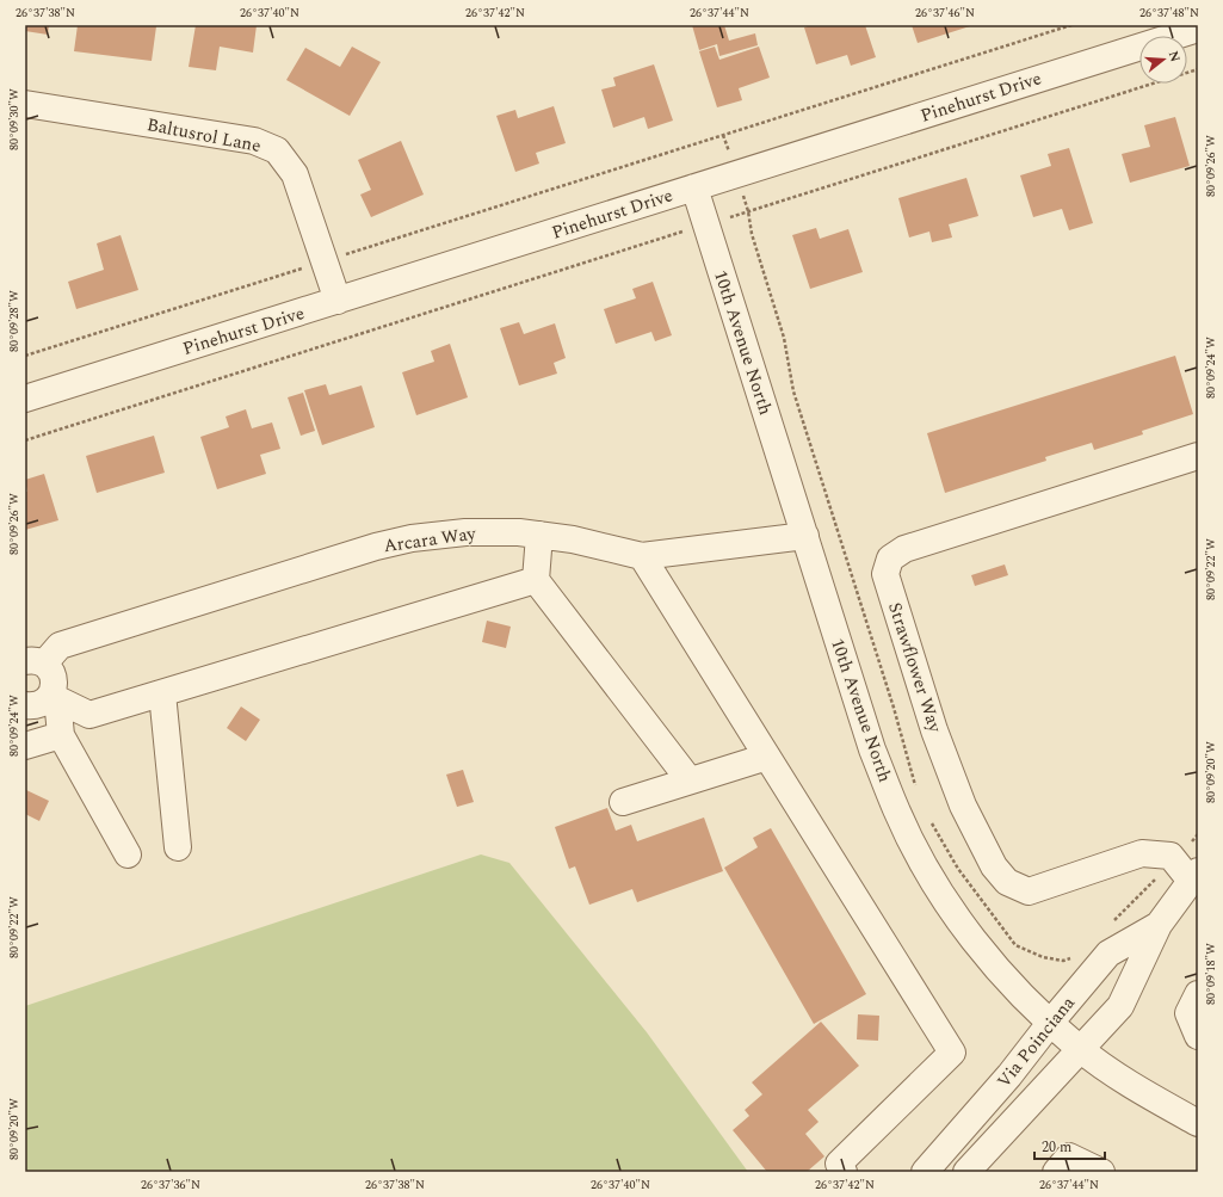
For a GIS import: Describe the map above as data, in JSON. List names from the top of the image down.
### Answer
{
  "streets": {
    "street": [
      "Pinehurst Drive",
      "Baltusrol Lane",
      "10th Avenue North",
      "Arcara Way",
      "Strawflower Way",
      "Via Poinciana"
    ]
  },
  "crossings": [
    ["Pinehurst Drive", "Baltusrol Lane"],
    ["Pinehurst Drive", "10th Avenue North"],
    ["10th Avenue North", "Arcara Way"],
    ["10th Avenue North", "Via Poinciana"],
    ["Strawflower Way", "Via Poinciana"]
  ],
  "scale_bar": "20 m",
  "north": "right",
  "coordinates": [
    "26°37'38\"N",
    "26°37'40\"N",
    "26°37'42\"N",
    "26°37'44\"N",
    "26°37'46\"N",
    "26°37'48\"N",
    "80°09'30\"W",
    "80°09'26\"W",
    "80°09'28\"W",
    "80°09'24\"W",
    "80°09'22\"W",
    "80°09'20\"W",
    "80°09'18\"W",
    "26°37'36\"N"
  ]
}
